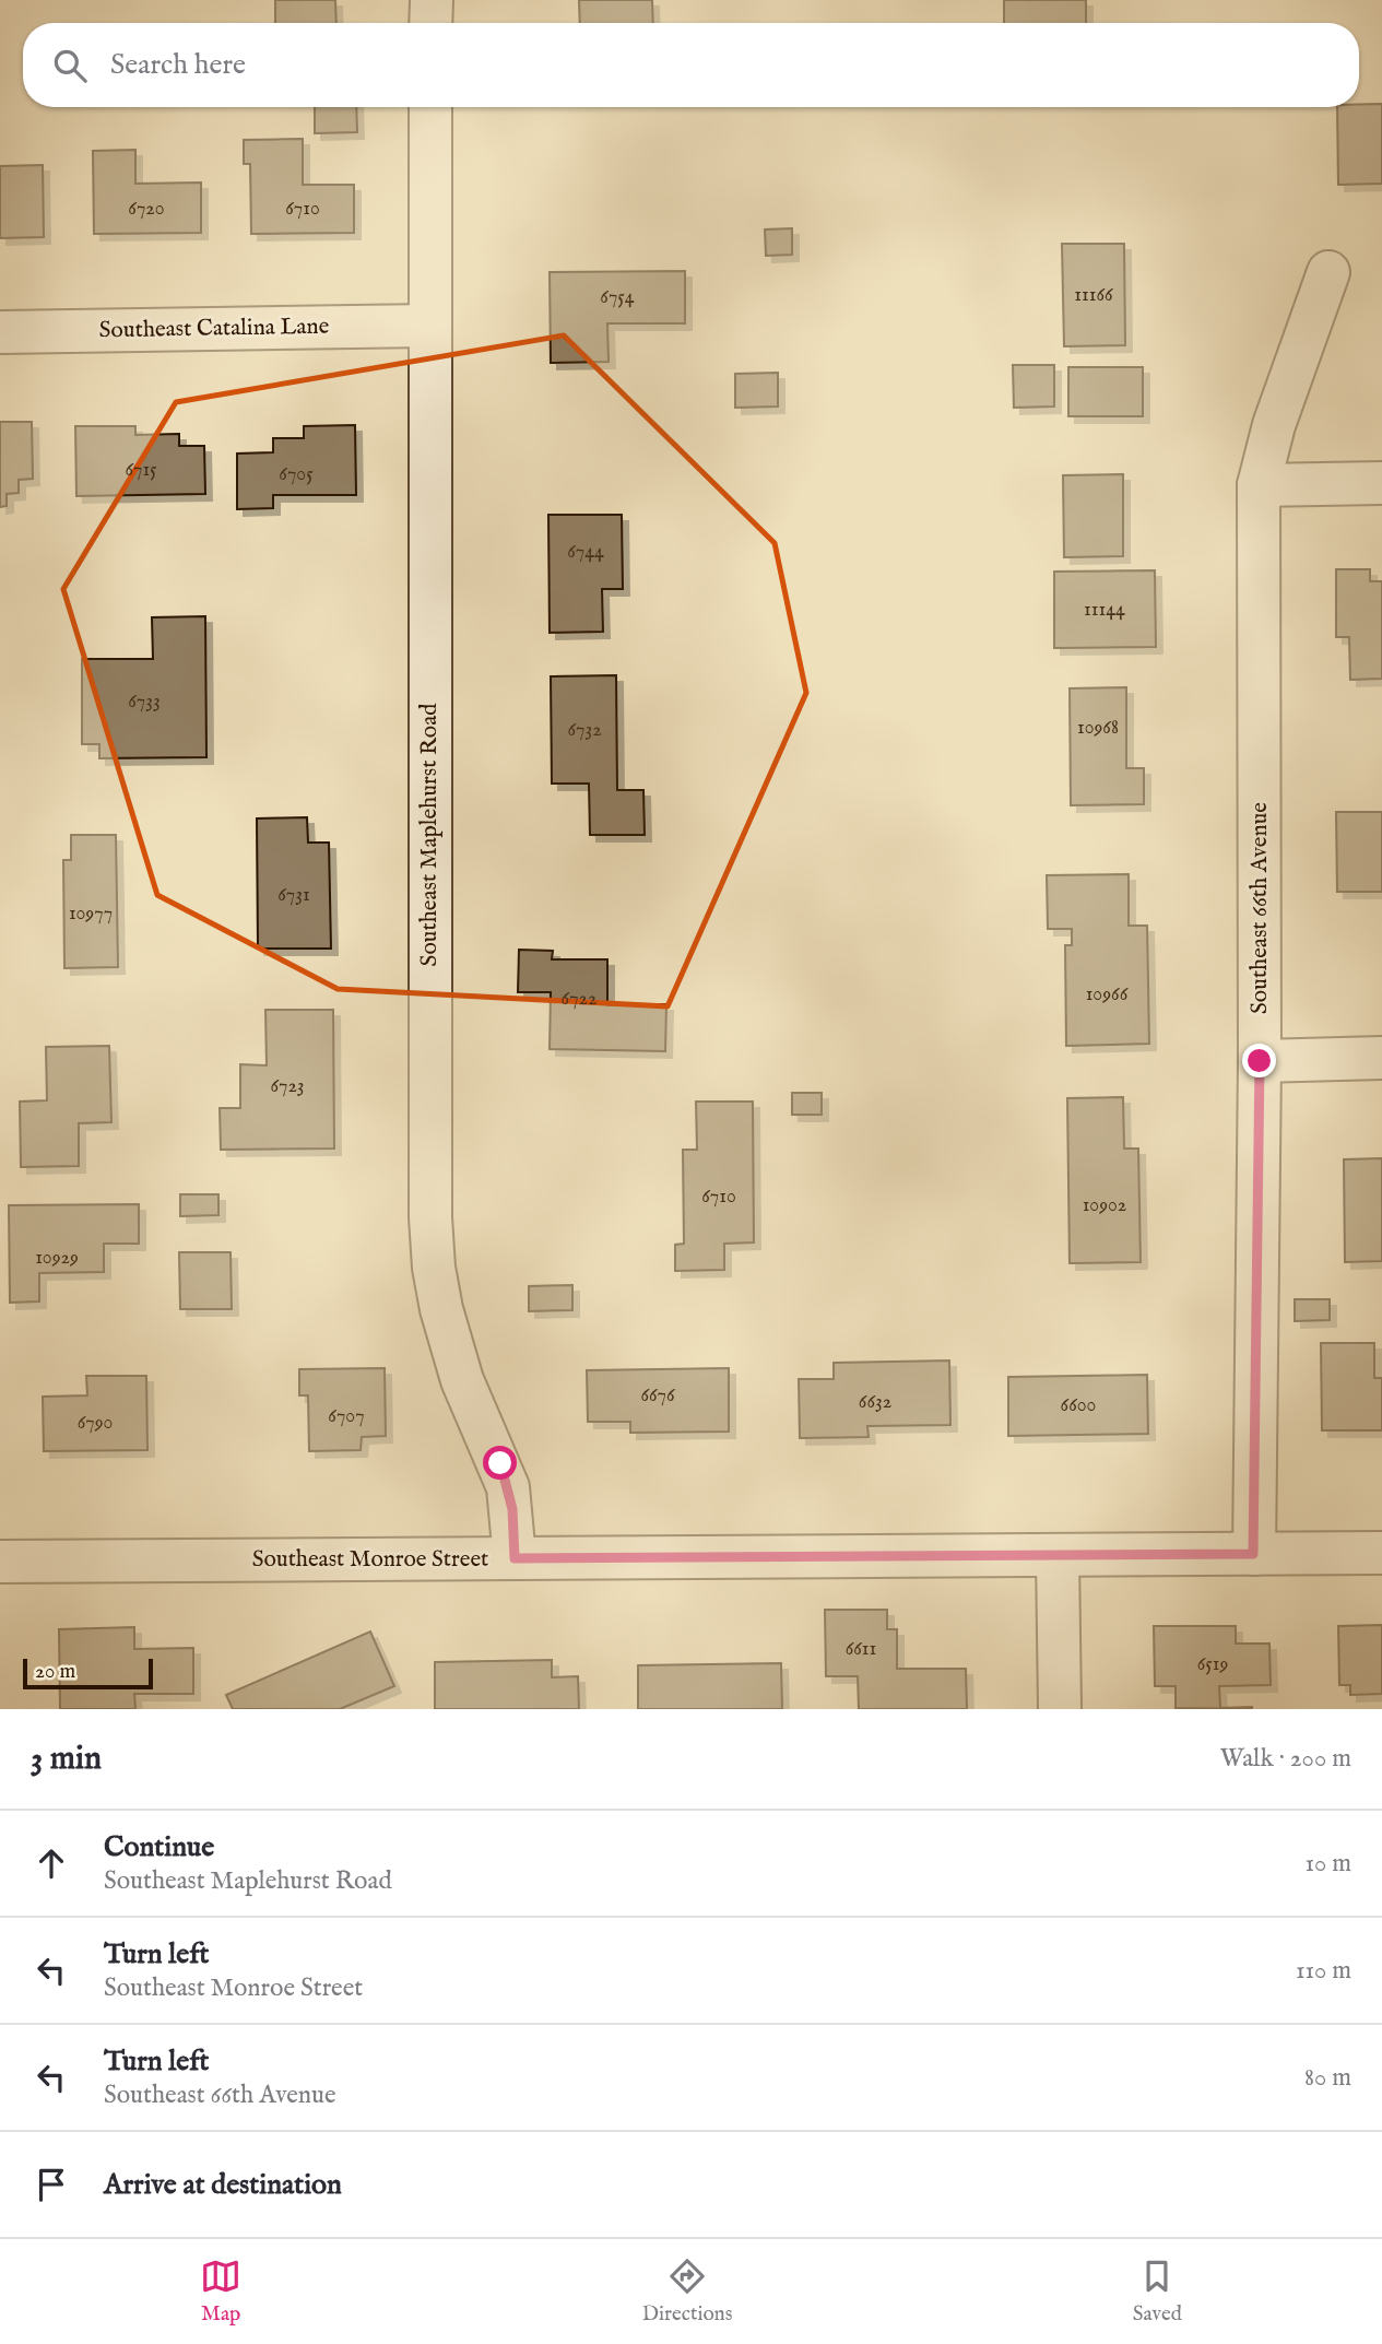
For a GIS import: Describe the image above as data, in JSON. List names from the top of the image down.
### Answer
{
  "streets": {
    "street": [
      "Southeast Catalina Lane",
      "Southeast Maplehurst Road",
      "Southeast 66th Avenue",
      "Southeast Monroe Street"
    ]
  },
  "crossings": [
    ["Southeast Catalina Lane", "Southeast Maplehurst Road"],
    ["Southeast Maplehurst Road", "Southeast Monroe Street"],
    ["Southeast 66th Avenue", "Southeast Monroe Street"]
  ],
  "house_numbers": [
    "6720",
    "6710",
    "11166",
    "6754",
    "6715",
    "6705",
    "6744",
    "11144",
    "6733",
    "10968",
    "6732",
    "6731",
    "10977",
    "10966",
    "6722",
    "6723",
    "6710",
    "10902",
    "10929",
    "6676",
    "6632",
    "6600",
    "6707",
    "6790",
    "6611",
    "6519"
  ],
  "scale_bar": "20 m",
  "page": {
    "search": "Search here",
    "scale": "20 m",
    "heading": ["3 min", "Walk · 200 m"],
    "list": [
      ["Continue", "Southeast Maplehurst Road", "10 m"],
      ["Turn left", "Southeast Monroe Street", "110 m"],
      ["Turn left", "Southeast 66th Avenue", "80 m"],
      "Arrive at destination"
    ],
    "nav": ["Map", "Directions", "Saved"]
  }
}
